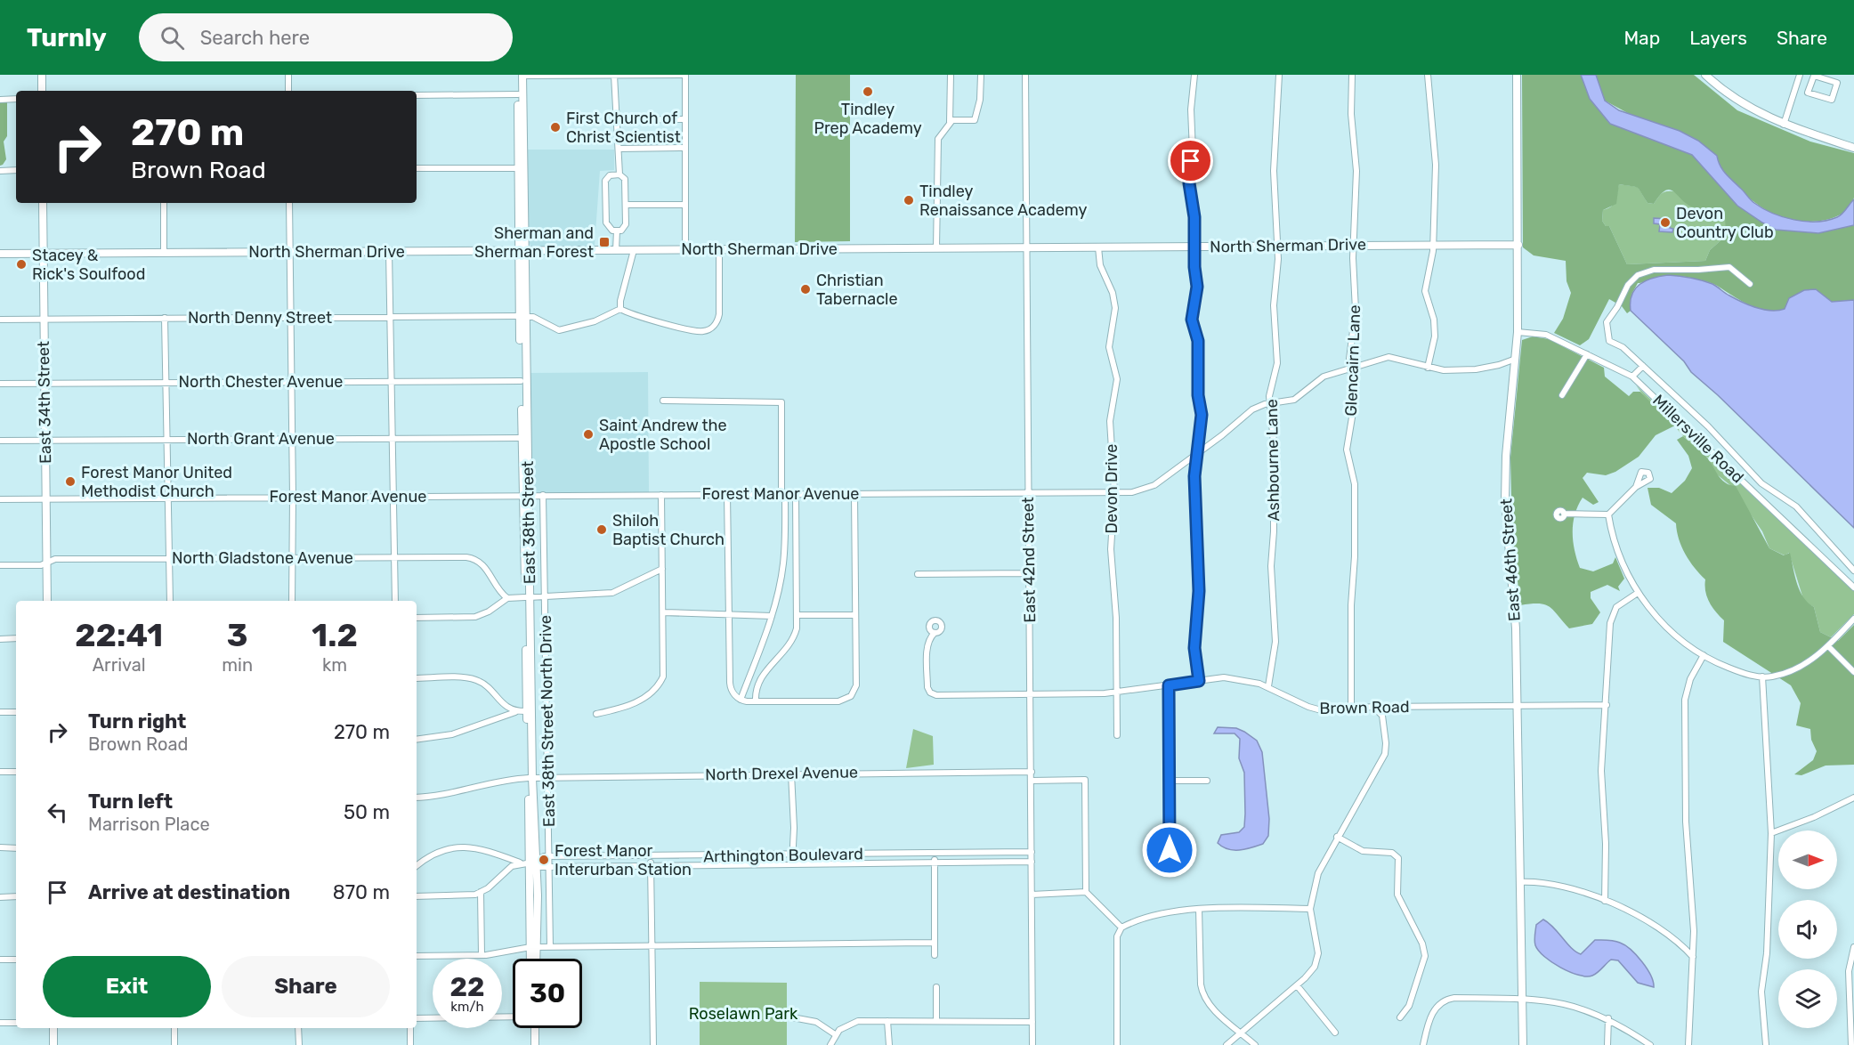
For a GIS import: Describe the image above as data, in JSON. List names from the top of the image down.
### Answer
{
  "streets": {
    "main road": [
      "North Sherman Drive",
      "East 34th Street",
      "East 38th Street",
      "East 46th Street"
    ],
    "street": [
      "North Denny Street",
      "Glencairn Lane",
      "North Chester Avenue",
      "North Grant Avenue",
      "Millersville Road",
      "Ashbourne Lane",
      "Devon Drive",
      "Forest Manor Avenue",
      "North Gladstone Avenue",
      "East 42nd Street",
      "Brown Road",
      "East 38th Street North Drive",
      "North Drexel Avenue",
      "Arthington Boulevard"
    ]
  },
  "crossings": [
    ["North Sherman Drive", "Glencairn Lane"],
    ["North Sherman Drive", "East 34th Street"],
    ["North Sherman Drive", "Ashbourne Lane"],
    ["North Sherman Drive", "Devon Drive"],
    ["North Sherman Drive", "East 38th Street"],
    ["North Sherman Drive", "East 42nd Street"],
    ["North Sherman Drive", "East 46th Street"],
    ["North Denny Street", "East 34th Street"],
    ["North Denny Street", "East 38th Street"],
    ["Glencairn Lane", "Forest Manor Avenue"],
    ["Glencairn Lane", "Brown Road"],
    ["North Chester Avenue", "East 34th Street"],
    ["North Chester Avenue", "East 38th Street"],
    ["East 34th Street", "North Grant Avenue"],
    ["East 34th Street", "Forest Manor Avenue"],
    ["East 34th Street", "North Gladstone Avenue"],
    ["North Grant Avenue", "East 38th Street"],
    ["Millersville Road", "East 46th Street"],
    ["Ashbourne Lane", "Forest Manor Avenue"],
    ["Ashbourne Lane", "Brown Road"],
    ["Devon Drive", "Forest Manor Avenue"],
    ["Devon Drive", "Brown Road"],
    ["Forest Manor Avenue", "East 38th Street"],
    ["Forest Manor Avenue", "East 42nd Street"],
    ["Forest Manor Avenue", "East 46th Street"],
    ["Forest Manor Avenue", "East 38th Street North Drive"],
    ["East 38th Street", "North Drexel Avenue"],
    ["East 38th Street", "Arthington Boulevard"],
    ["East 42nd Street", "Brown Road"],
    ["East 42nd Street", "North Drexel Avenue"],
    ["East 42nd Street", "Arthington Boulevard"],
    ["East 46th Street", "Brown Road"],
    ["East 38th Street North Drive", "North Drexel Avenue"],
    ["East 38th Street North Drive", "Arthington Boulevard"]
  ],
  "parks": ["Roselawn Park"],
  "places": {
    "other": [
      "Tindley Prep Academy",
      "First Church of Christ Scientist",
      "Tindley Renaissance Academy",
      "Devon Country Club",
      "Stacey & Rick's Soulfood",
      "Christian Tabernacle",
      "Saint Andrew the Apostle School",
      "Forest Manor United Methodist Church",
      "Shiloh Baptist Church",
      "Forest Manor Interurban Station"
    ],
    "transit": ["Sherman and Sherman Forest"]
  },
  "north": "right",
  "page": {
    "header": "Turnly",
    "search": "Search here",
    "nav": ["Map", "Layers", "Share"],
    "turn": ["270 m", "Brown Road"],
    "eta": [
      "22:41",
      "Arrival",
      "3",
      "min",
      "1.2",
      "km"
    ],
    "list": [
      {
        "name": "Turn right",
        "note": "Brown Road",
        "value": "270 m"
      },
      {
        "name": "Turn left",
        "note": "Marrison Place",
        "value": "50 m"
      },
      {
        "name": "Arrive at destination",
        "value": "870 m"
      }
    ],
    "buttons": ["Exit", "Share"],
    "speed": "22 km/h",
    "limit": "30"
  }
}
